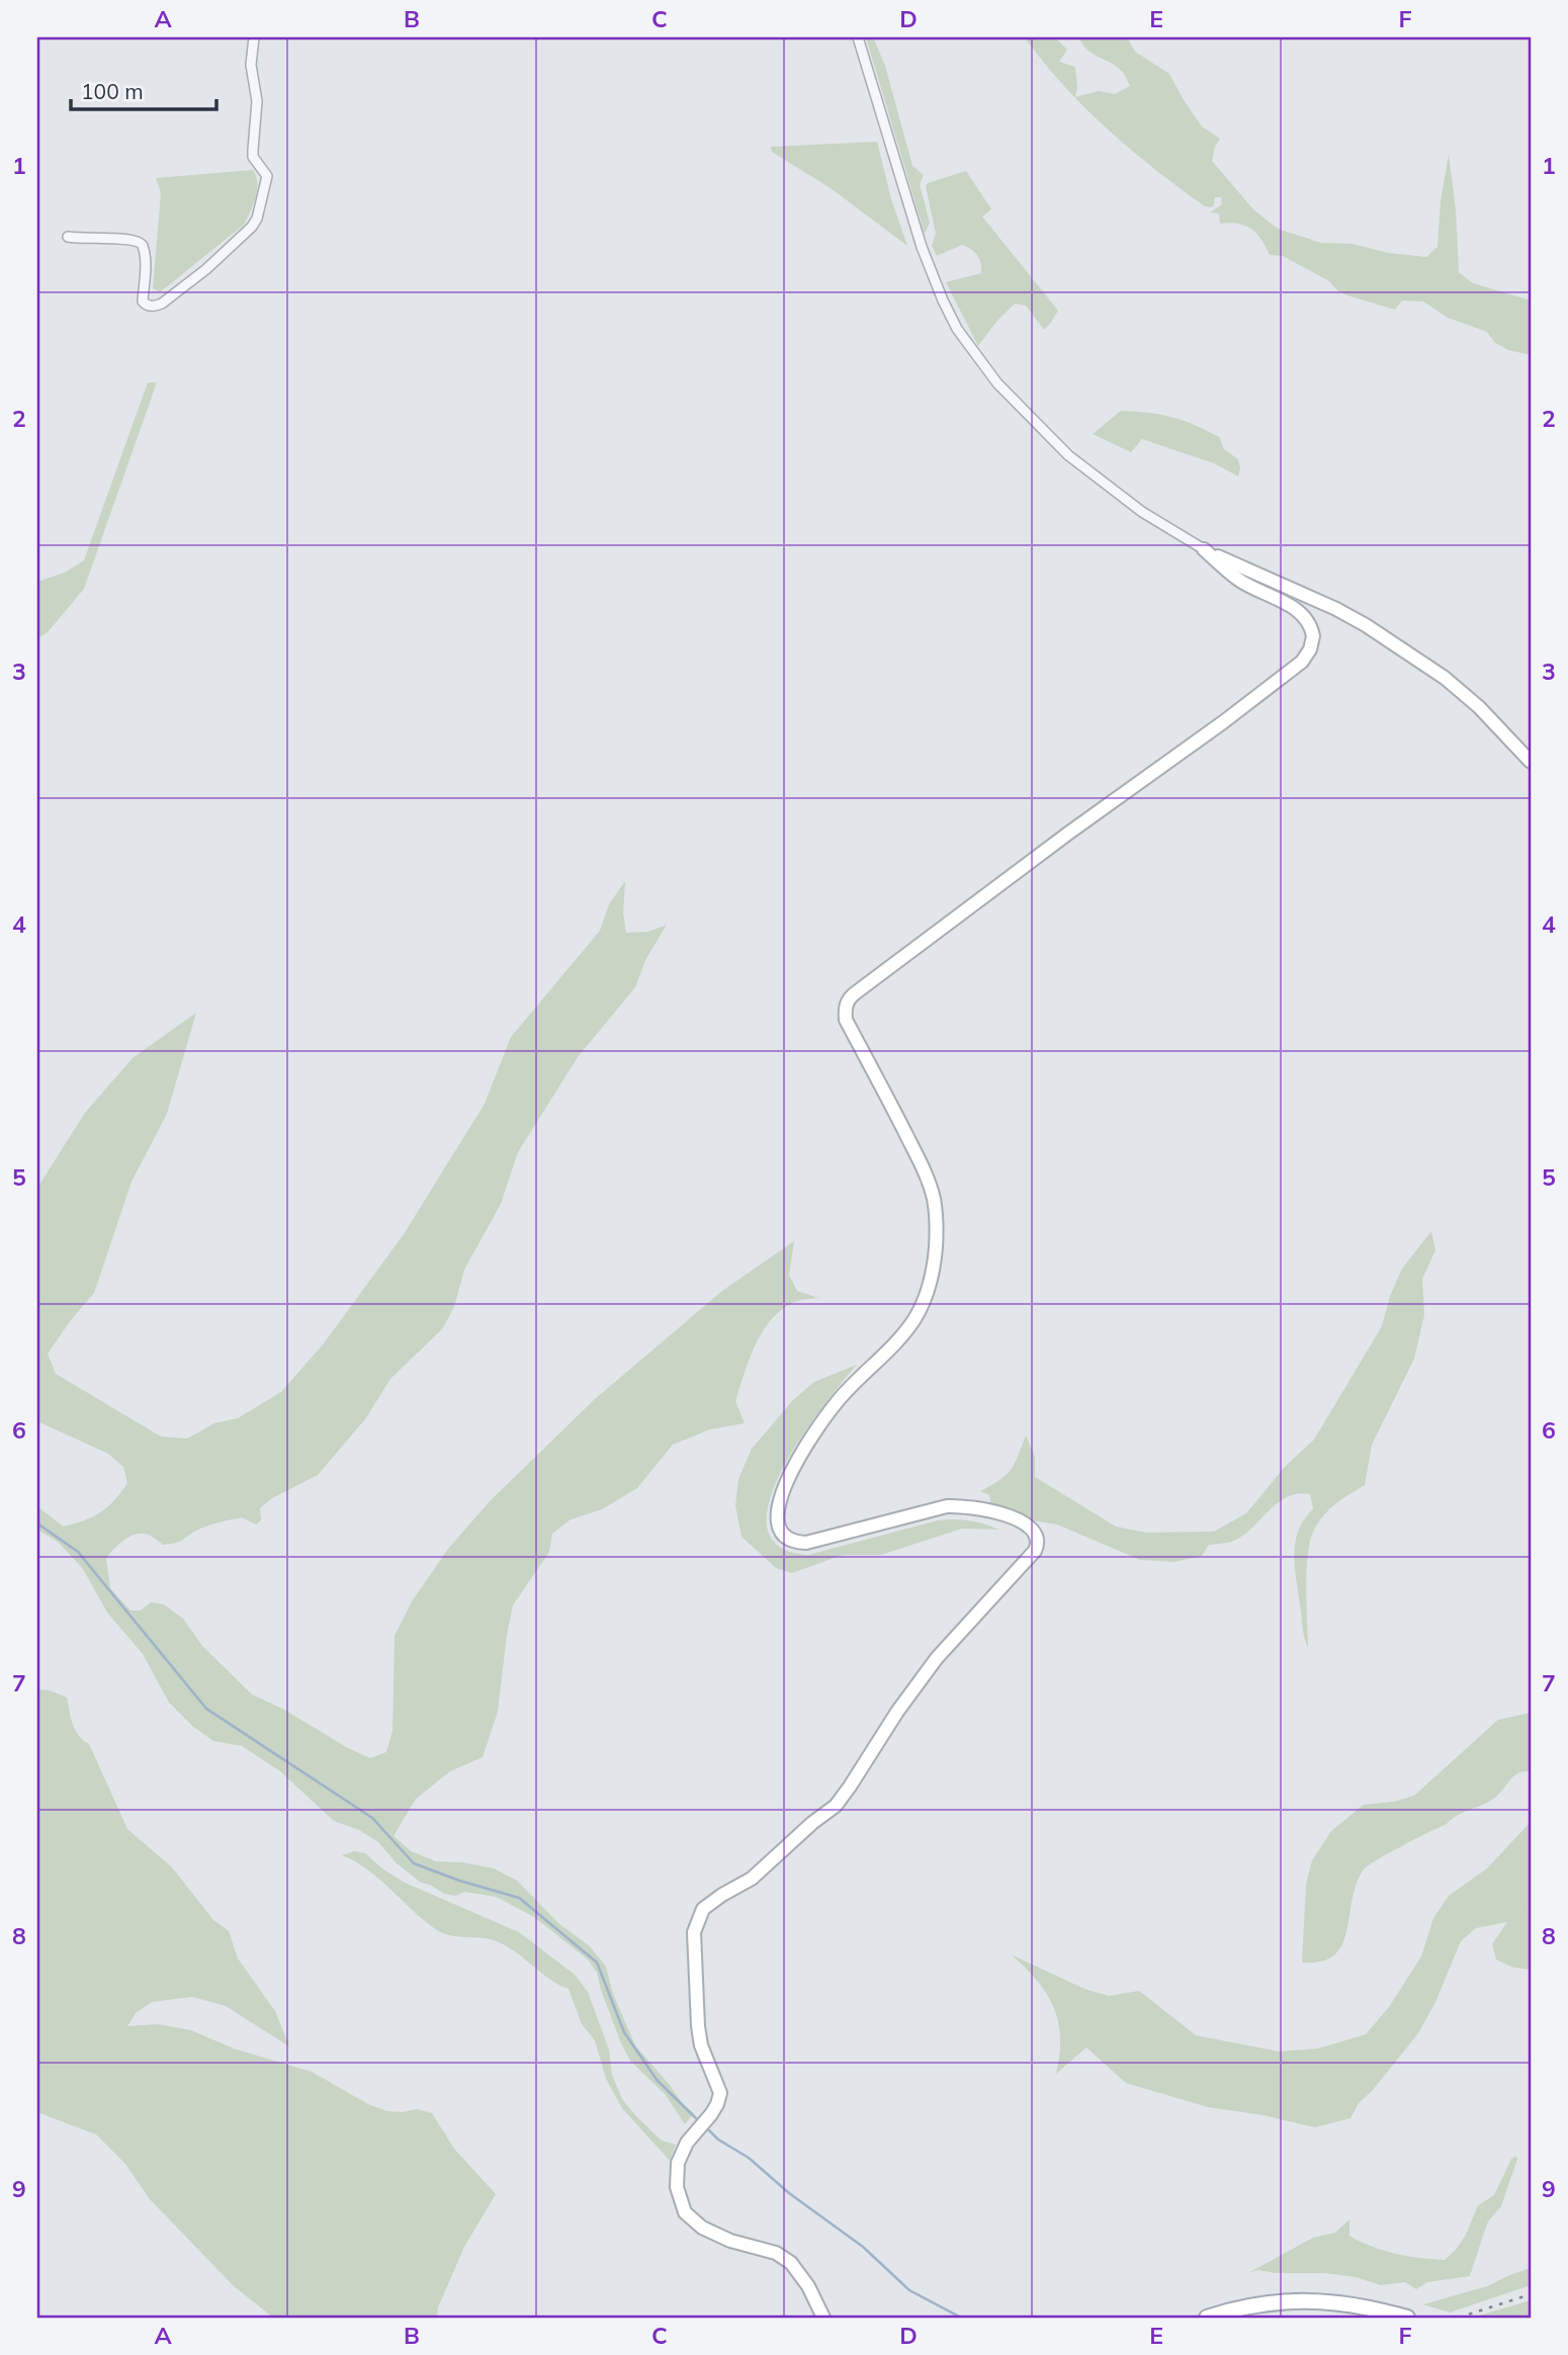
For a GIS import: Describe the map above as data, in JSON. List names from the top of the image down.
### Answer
{
  "scale_bar": "100 m",
  "grid": {
    "columns": [
      "A",
      "B",
      "C",
      "D",
      "E",
      "F"
    ],
    "rows": [
      "1",
      "2",
      "3",
      "4",
      "5",
      "6",
      "7",
      "8",
      "9"
    ]
  }
}
